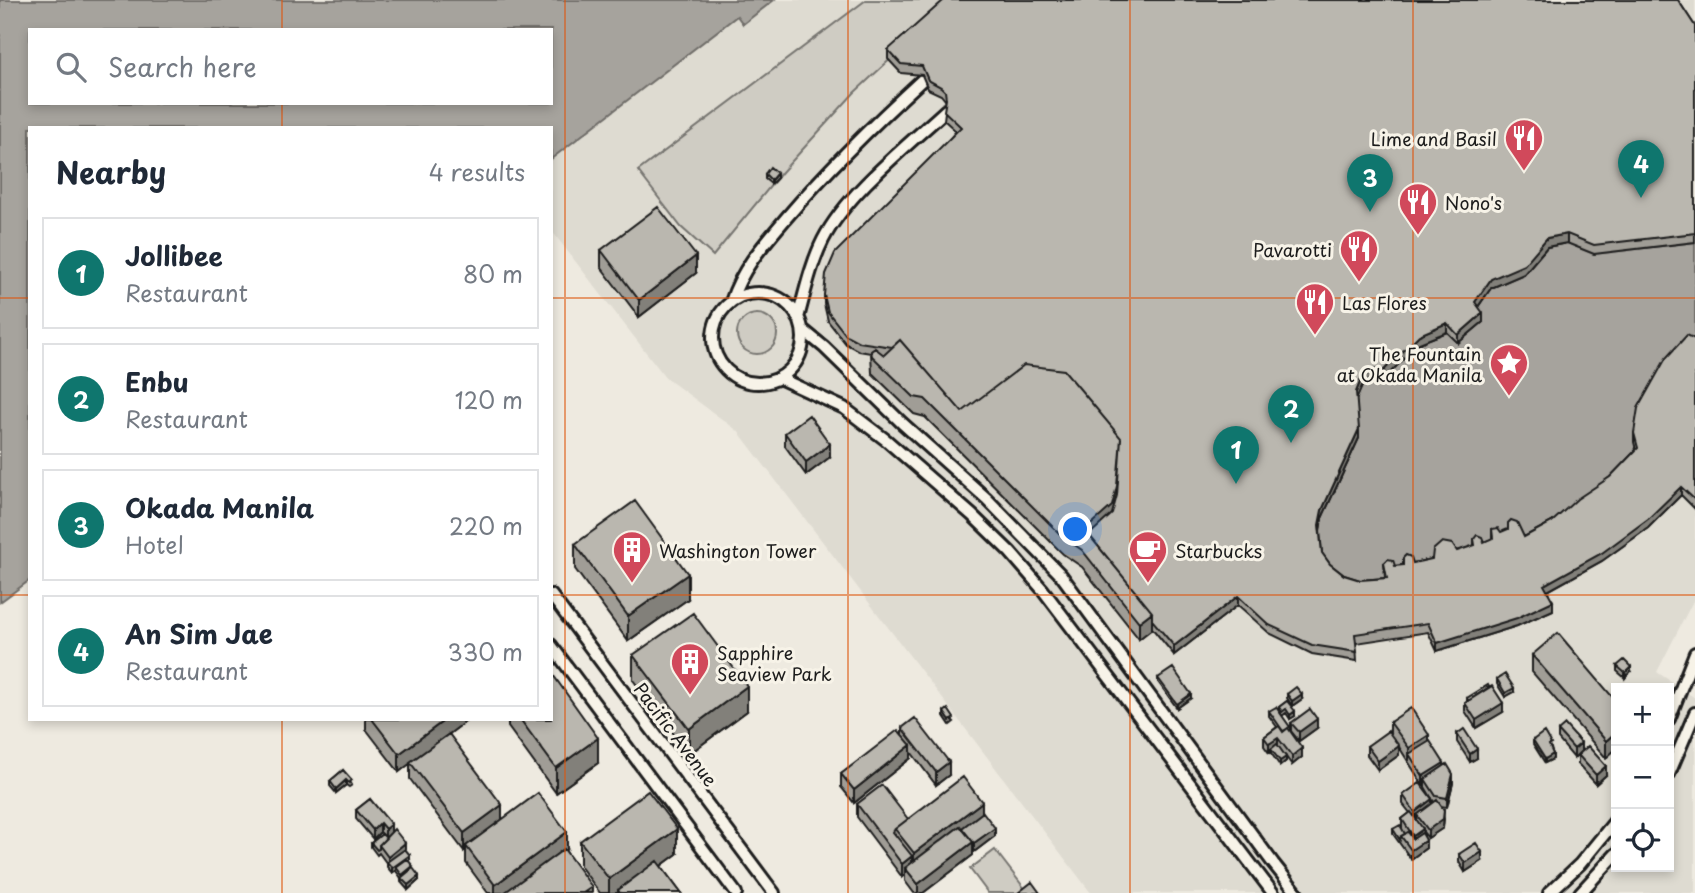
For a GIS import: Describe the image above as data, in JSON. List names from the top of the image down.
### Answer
{
  "streets": {
    "street": ["Pacific Avenue"]
  },
  "places": {
    "restaurant": [
      "Lime and Basil",
      "Nono's",
      "Pavarotti",
      "Las Flores"
    ],
    "place": ["The Fountain at Okada Manila"],
    "building": ["Washington Tower", "Sapphire Seaview Park"],
    "cafe": ["Starbucks"]
  },
  "page": {
    "search": "Search here",
    "heading": ["Nearby", "4 results"],
    "pins": [
      "4",
      "3",
      "2",
      "1"
    ],
    "list": [
      {
        "mark": "1",
        "name": "Jollibee",
        "note": "Restaurant",
        "value": "80 m"
      },
      {
        "mark": "2",
        "name": "Enbu",
        "note": "Restaurant",
        "value": "120 m"
      },
      {
        "mark": "3",
        "name": "Okada Manila",
        "note": "Hotel",
        "value": "220 m"
      },
      {
        "mark": "4",
        "name": "An Sim Jae",
        "note": "Restaurant",
        "value": "330 m"
      }
    ],
    "map_buttons": ["+", "−"]
  }
}
